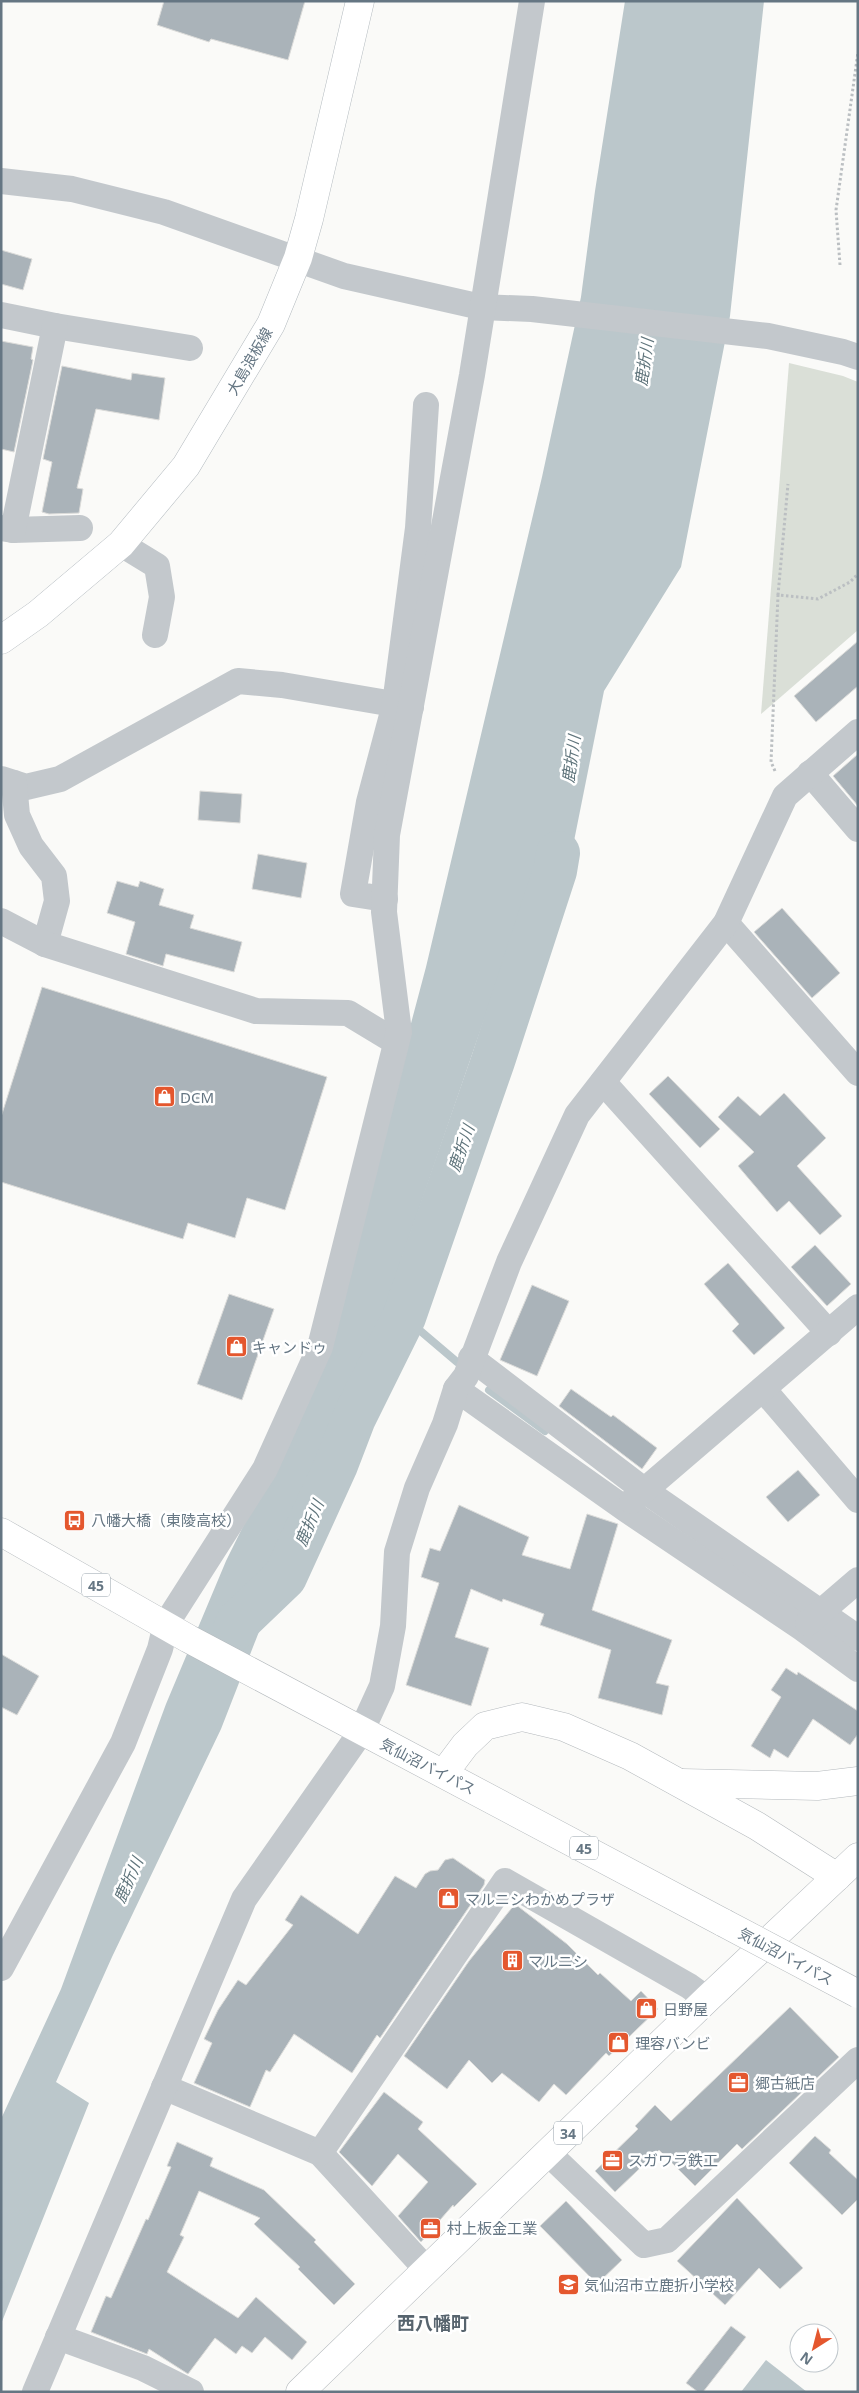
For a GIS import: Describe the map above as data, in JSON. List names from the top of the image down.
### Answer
{
  "streets": {
    "main road": [
      "大島浪板線",
      "45",
      "気仙沼バイパス",
      "34"
    ]
  },
  "districts": ["西八幡町"],
  "water": ["鹿折川"],
  "places": {
    "shop": [
      "DCM",
      "キャンドゥ",
      "マルニシわかめプラザ",
      "日野屋",
      "理容バンビ"
    ],
    "bus stop": ["八幡大橋（東陵高校）"],
    "building": ["マルニシ"],
    "office": ["郷古紙店", "スガワラ鉄工", "村上板金工業"],
    "school or university": ["気仙沼市立鹿折小学校"]
  },
  "north": "bottom left"
}
